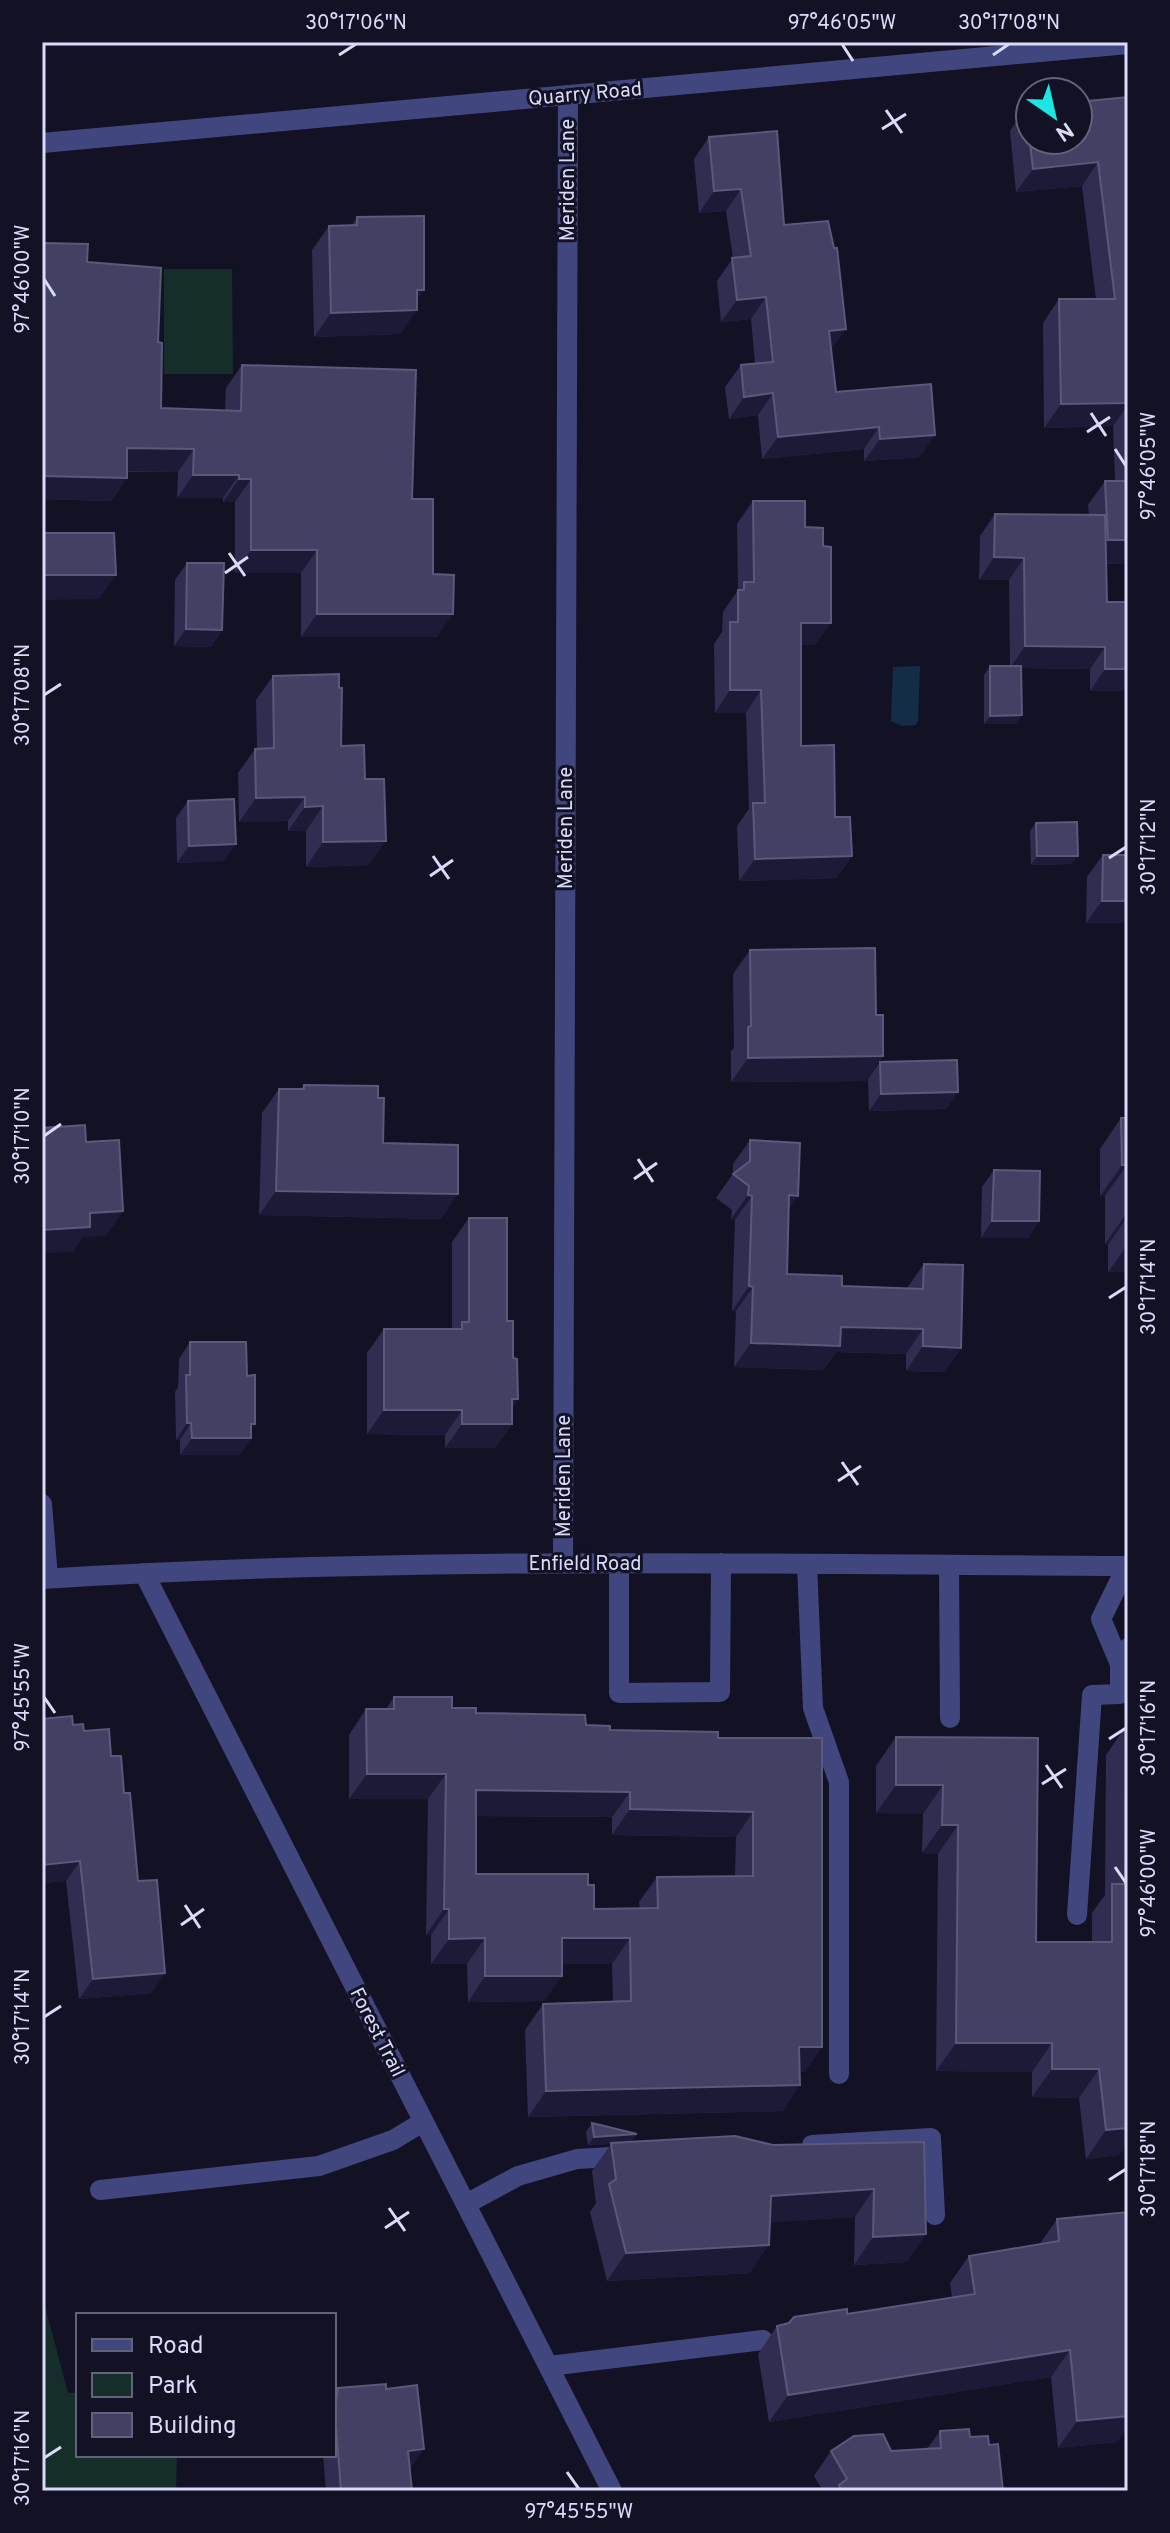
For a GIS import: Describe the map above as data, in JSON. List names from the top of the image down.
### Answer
{
  "streets": {
    "street": [
      "Quarry Road",
      "Meriden Lane",
      "Enfield Road",
      "Forest Trail"
    ]
  },
  "crossings": [
    ["Quarry Road", "Meriden Lane"],
    ["Meriden Lane", "Enfield Road"],
    ["Enfield Road", "Forest Trail"]
  ],
  "legend": ["Road", "Park", "Building"],
  "north": "bottom right",
  "coordinates": [
    "30°17'06\"N",
    "97°46'05\"W",
    "30°17'08\"N",
    "97°46'00\"W",
    "30°17'12\"N",
    "30°17'10\"N",
    "30°17'14\"N",
    "97°45'55\"W",
    "30°17'16\"N",
    "30°17'18\"N"
  ]
}
